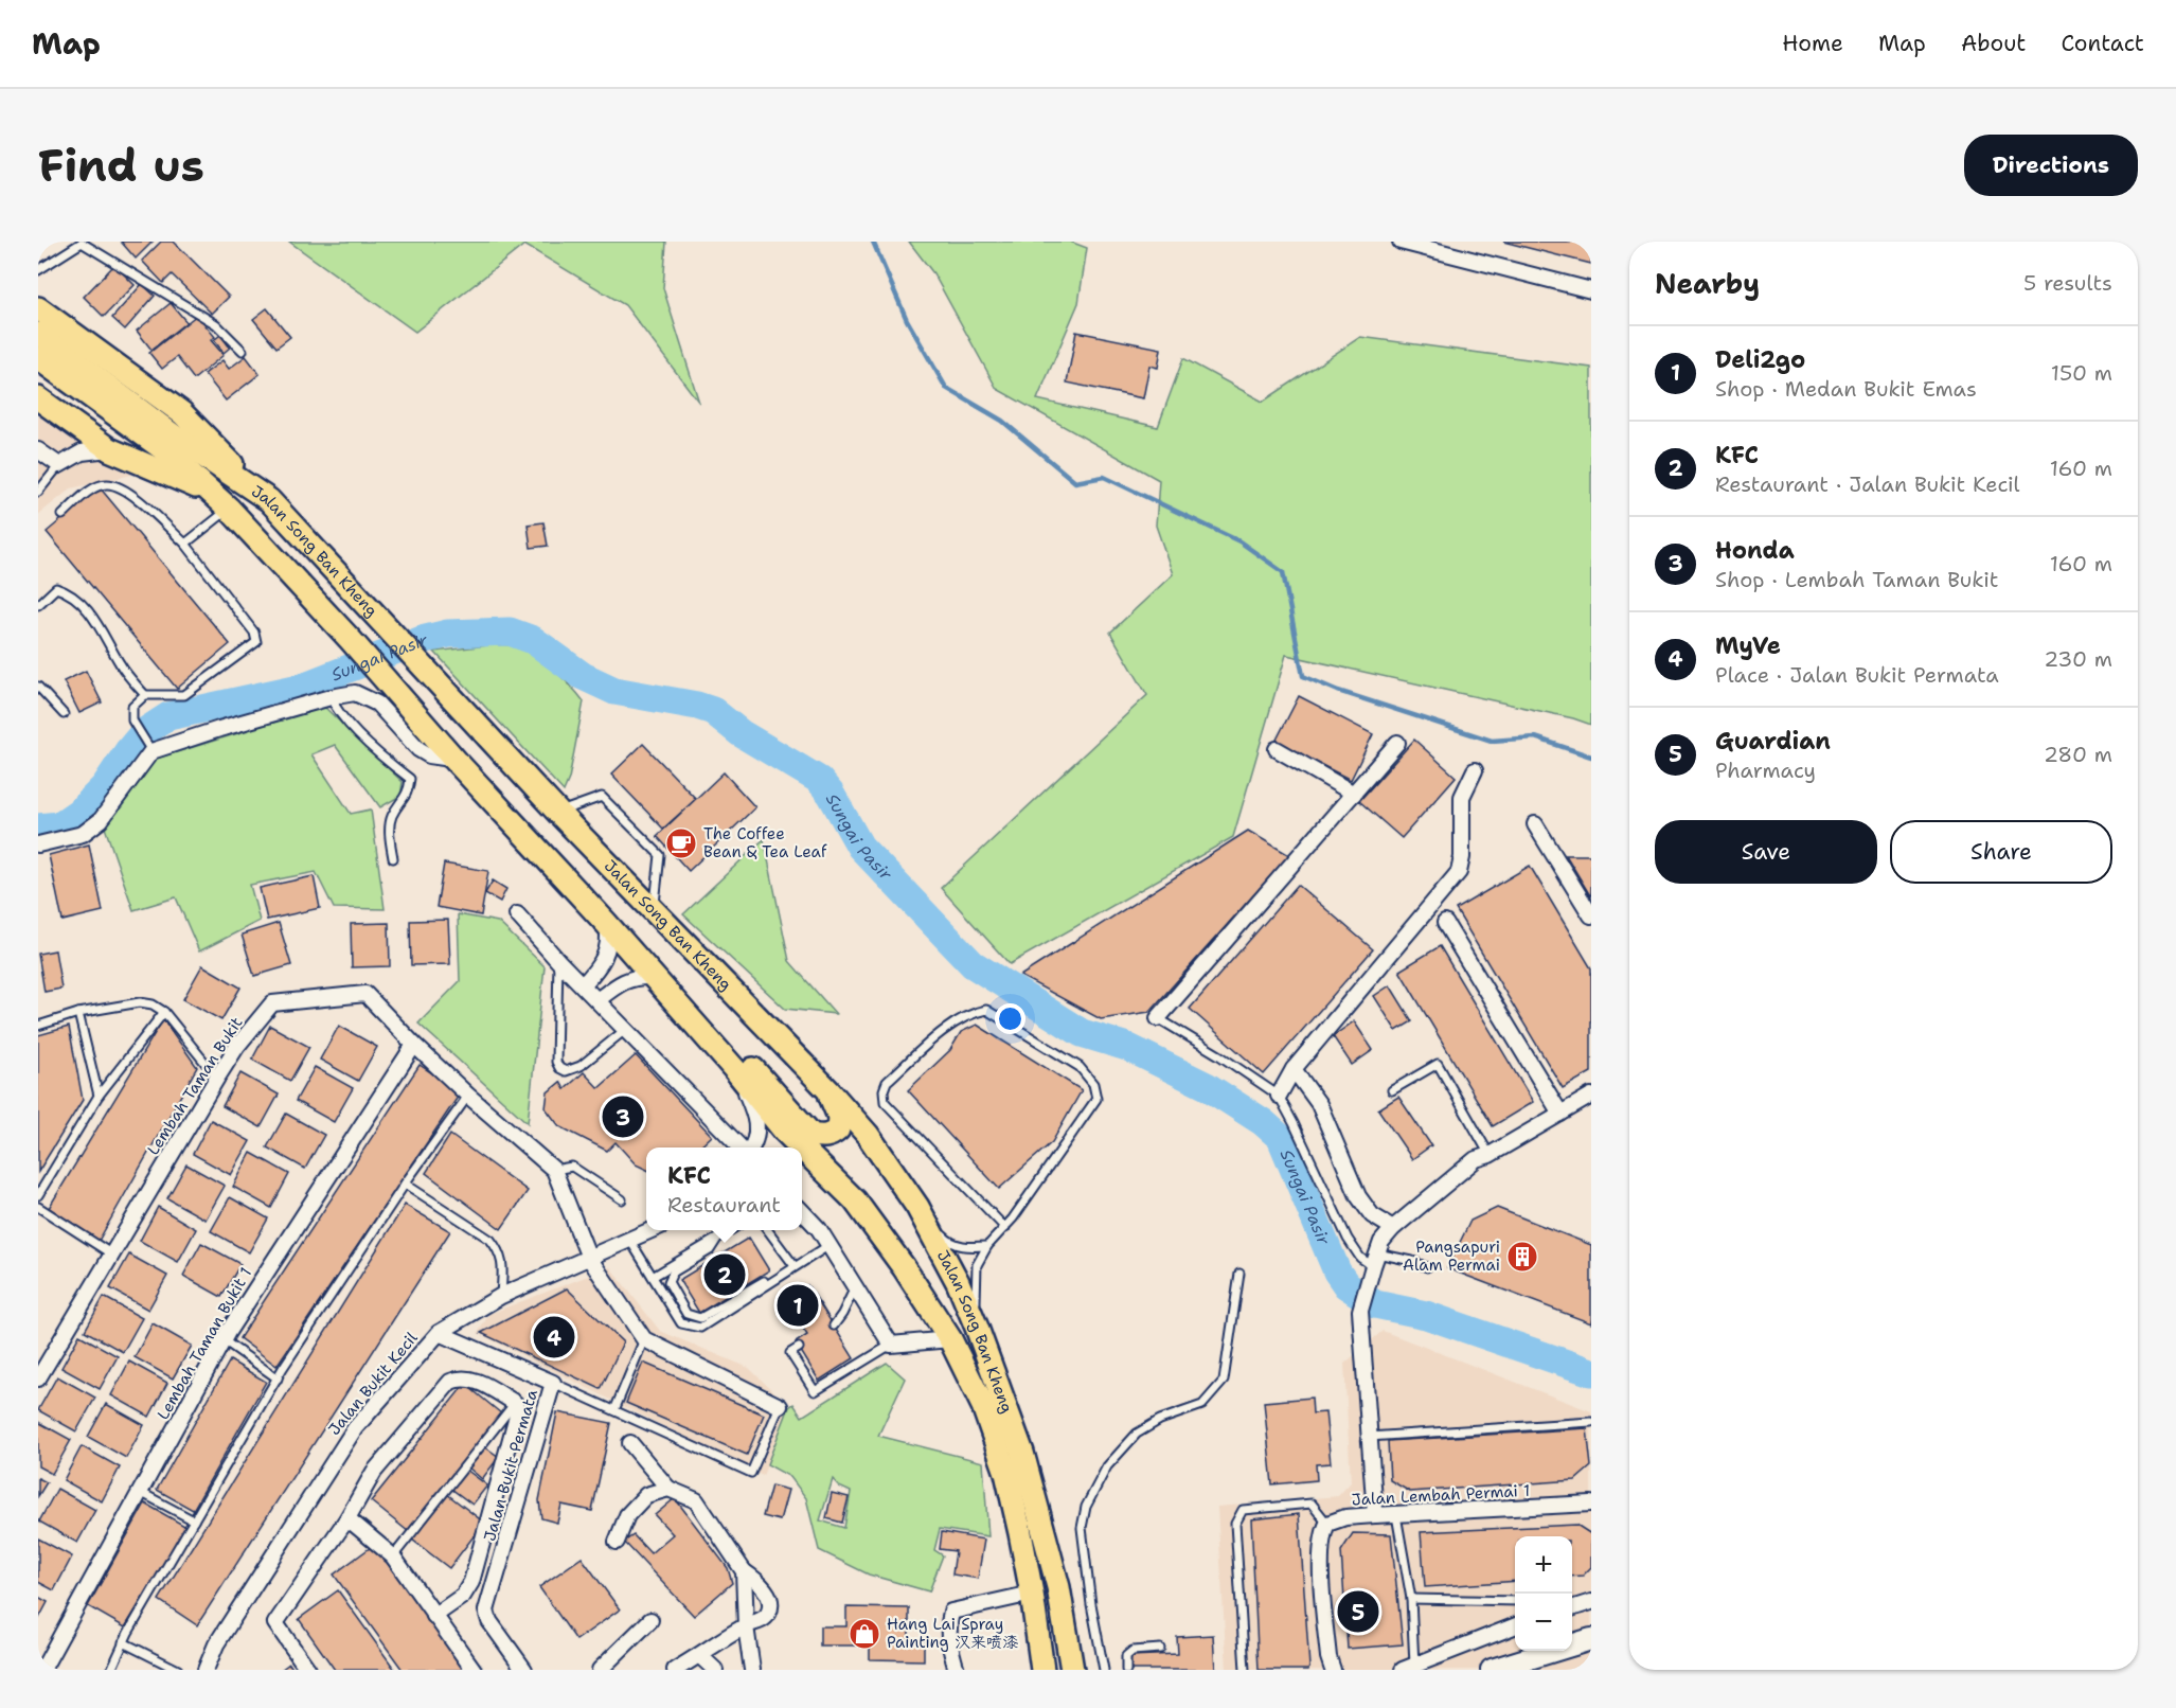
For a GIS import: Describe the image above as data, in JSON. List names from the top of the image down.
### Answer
{
  "streets": {
    "main road": ["Jalan Song Ban Kheng"],
    "street": [
      "Lembah Taman Bukit",
      "Lembah Taman Bukit 1",
      "Jalan Bukit Kecil",
      "Jalan Bukit Permata",
      "Jalan Lembah Permai 1"
    ]
  },
  "crossings": [
    ["Lembah Taman Bukit", "Lembah Taman Bukit 1"],
    ["Lembah Taman Bukit", "Jalan Bukit Kecil"],
    ["Jalan Bukit Kecil", "Jalan Bukit Permata"]
  ],
  "water": ["Sungai Pasir"],
  "places": {
    "cafe": ["The Coffee Bean & Tea Leaf"],
    "building": ["Pangsapuri Alam Permai"],
    "shop": ["Hang Lai Spray Painting 汉来喷漆"]
  },
  "page": {
    "header": "Map",
    "nav": [
      "Home",
      "Map",
      "About",
      "Contact"
    ],
    "buttons": [
      "Directions",
      ["Save", "Share"]
    ],
    "title": "Find us",
    "heading": ["Nearby", "5 results"],
    "list": [
      {
        "mark": "1",
        "name": "Deli2go",
        "note": "Shop · Medan Bukit Emas",
        "value": "150 m"
      },
      {
        "mark": "2",
        "name": "KFC",
        "note": "Restaurant · Jalan Bukit Kecil",
        "value": "160 m"
      },
      {
        "mark": "3",
        "name": "Honda",
        "note": "Shop · Lembah Taman Bukit",
        "value": "160 m"
      },
      {
        "mark": "4",
        "name": "MyVe",
        "note": "Place · Jalan Bukit Permata",
        "value": "230 m"
      },
      {
        "mark": "5",
        "name": "Guardian",
        "note": "Pharmacy",
        "value": "280 m"
      }
    ],
    "pins": [
      "3",
      "2",
      "1",
      "4",
      "5"
    ],
    "popup": ["KFC", "Restaurant"],
    "map_buttons": ["+", "−"]
  }
}
